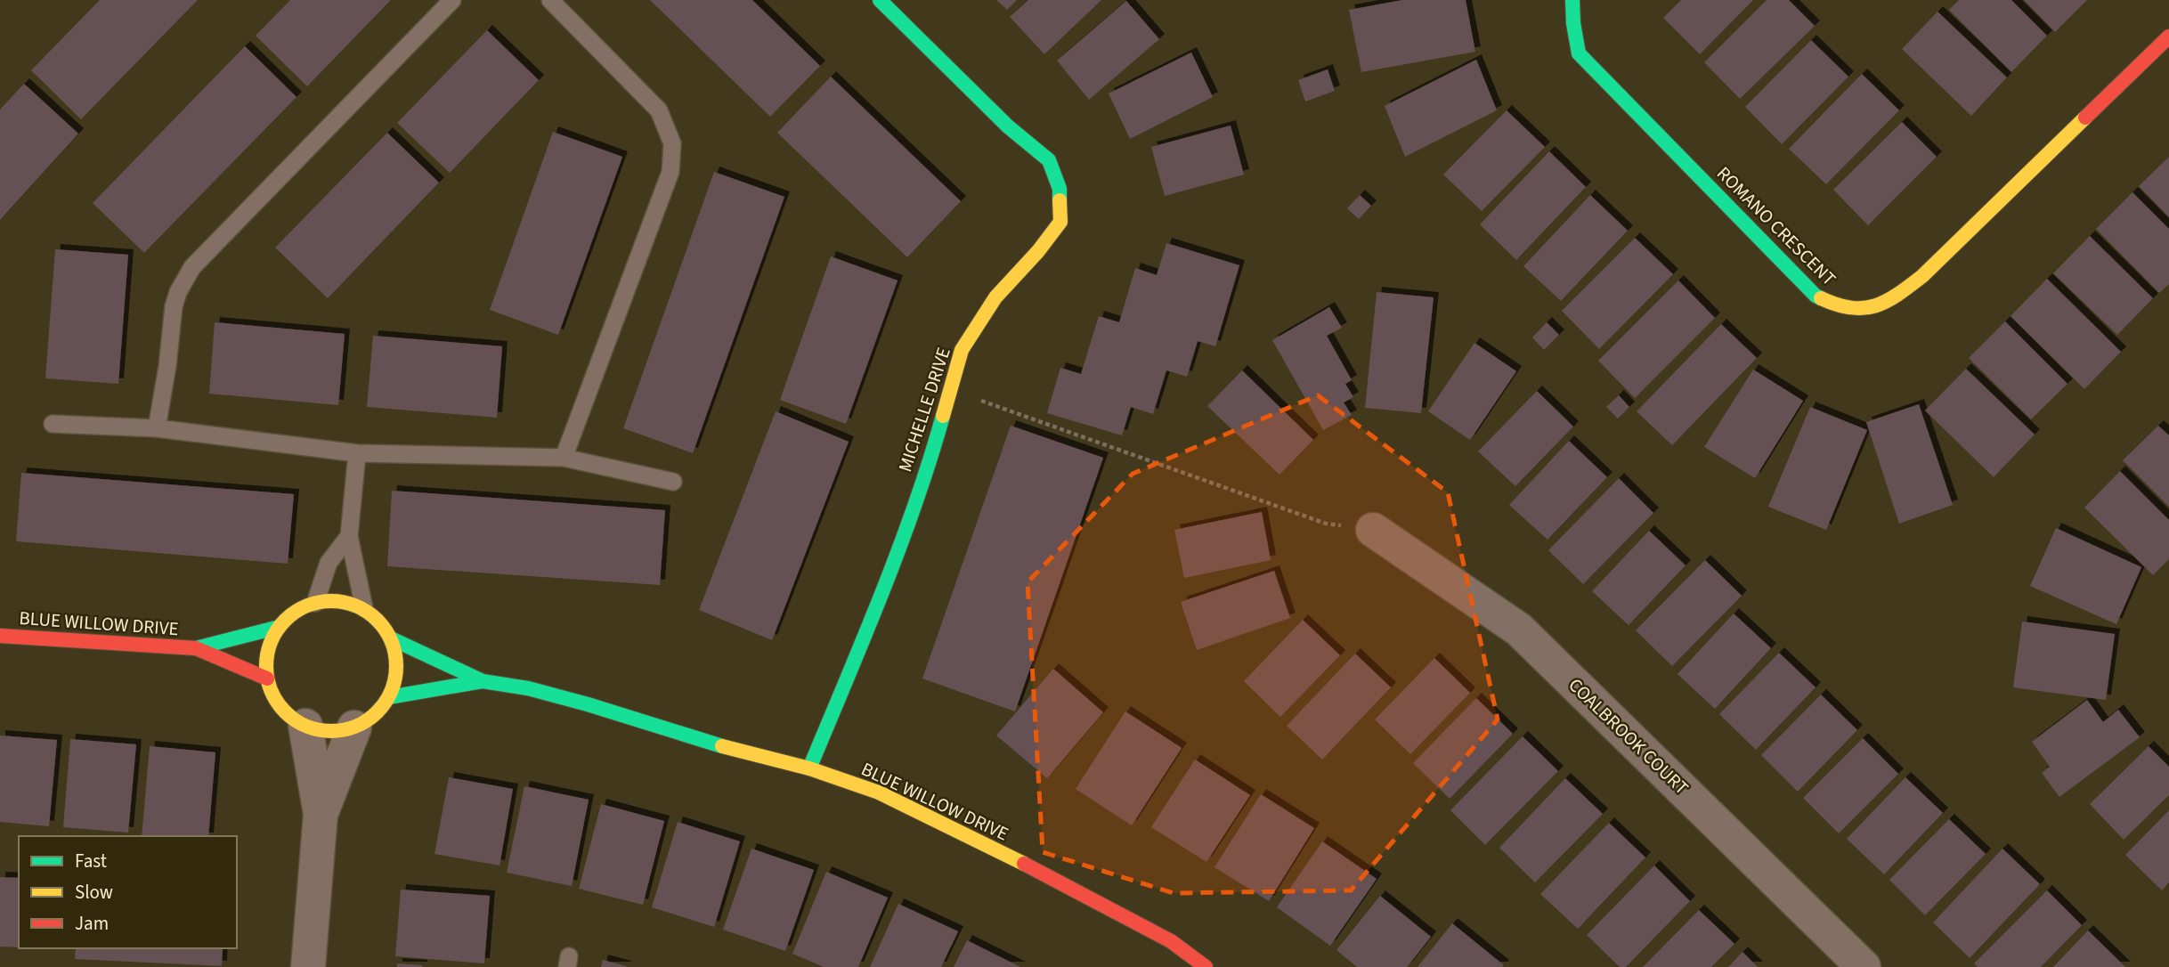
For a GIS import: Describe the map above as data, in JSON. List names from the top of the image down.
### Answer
{
  "streets": {
    "street": [
      "ROMANO CRESCENT",
      "MICHELLE DRIVE",
      "BLUE WILLOW DRIVE",
      "COALBROOK COURT"
    ]
  },
  "crossings": [
    ["MICHELLE DRIVE", "BLUE WILLOW DRIVE"]
  ],
  "legend": ["Fast", "Slow", "Jam"]
}
